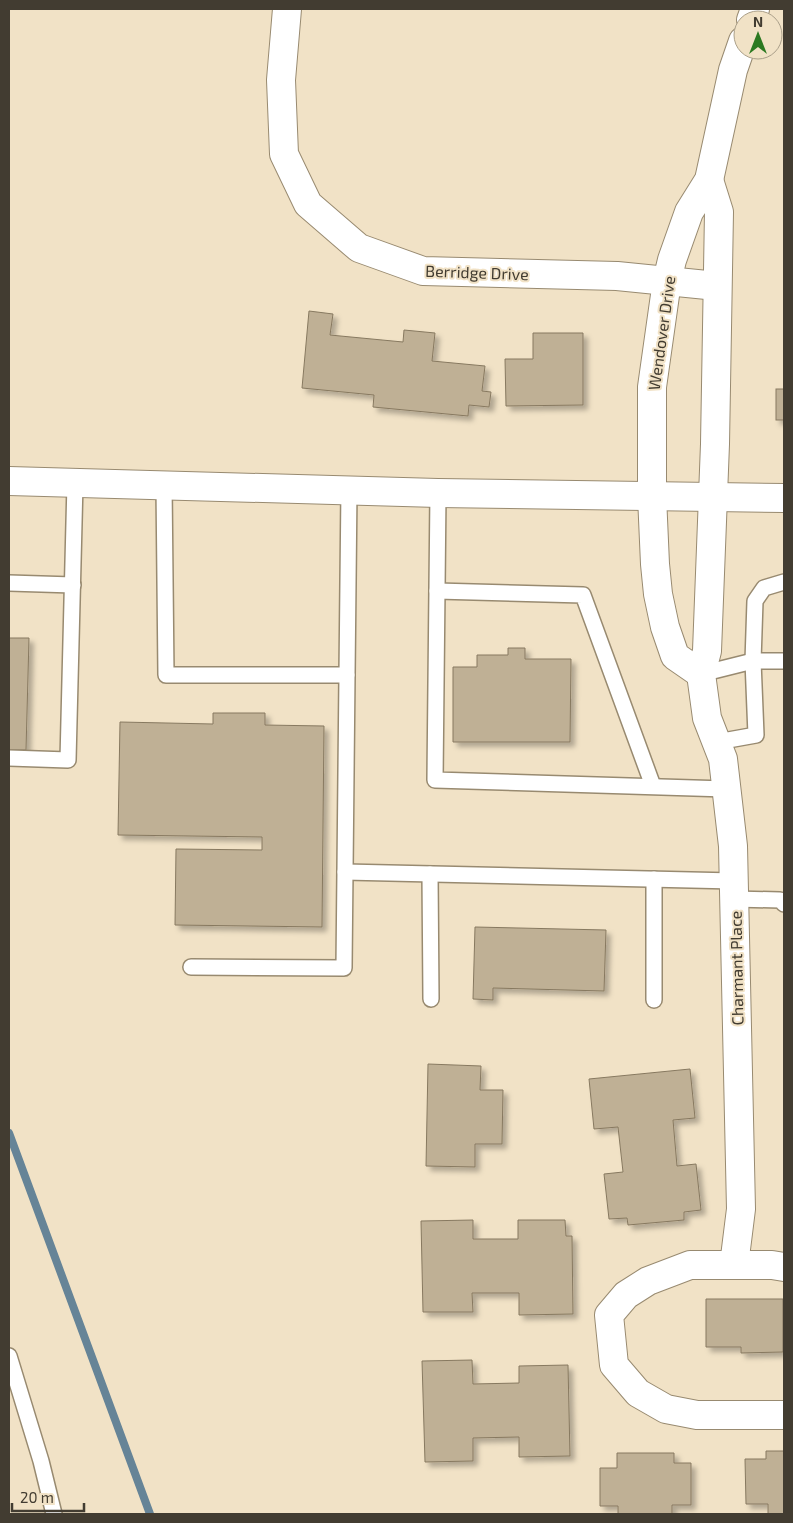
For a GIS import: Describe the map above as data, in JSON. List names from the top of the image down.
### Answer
{
  "streets": {
    "street": ["Berridge Drive", "Wendover Drive", "Charmant Place"]
  },
  "crossings": [
    ["Berridge Drive", "Wendover Drive"]
  ],
  "scale_bar": "20 m",
  "north": "top"
}
